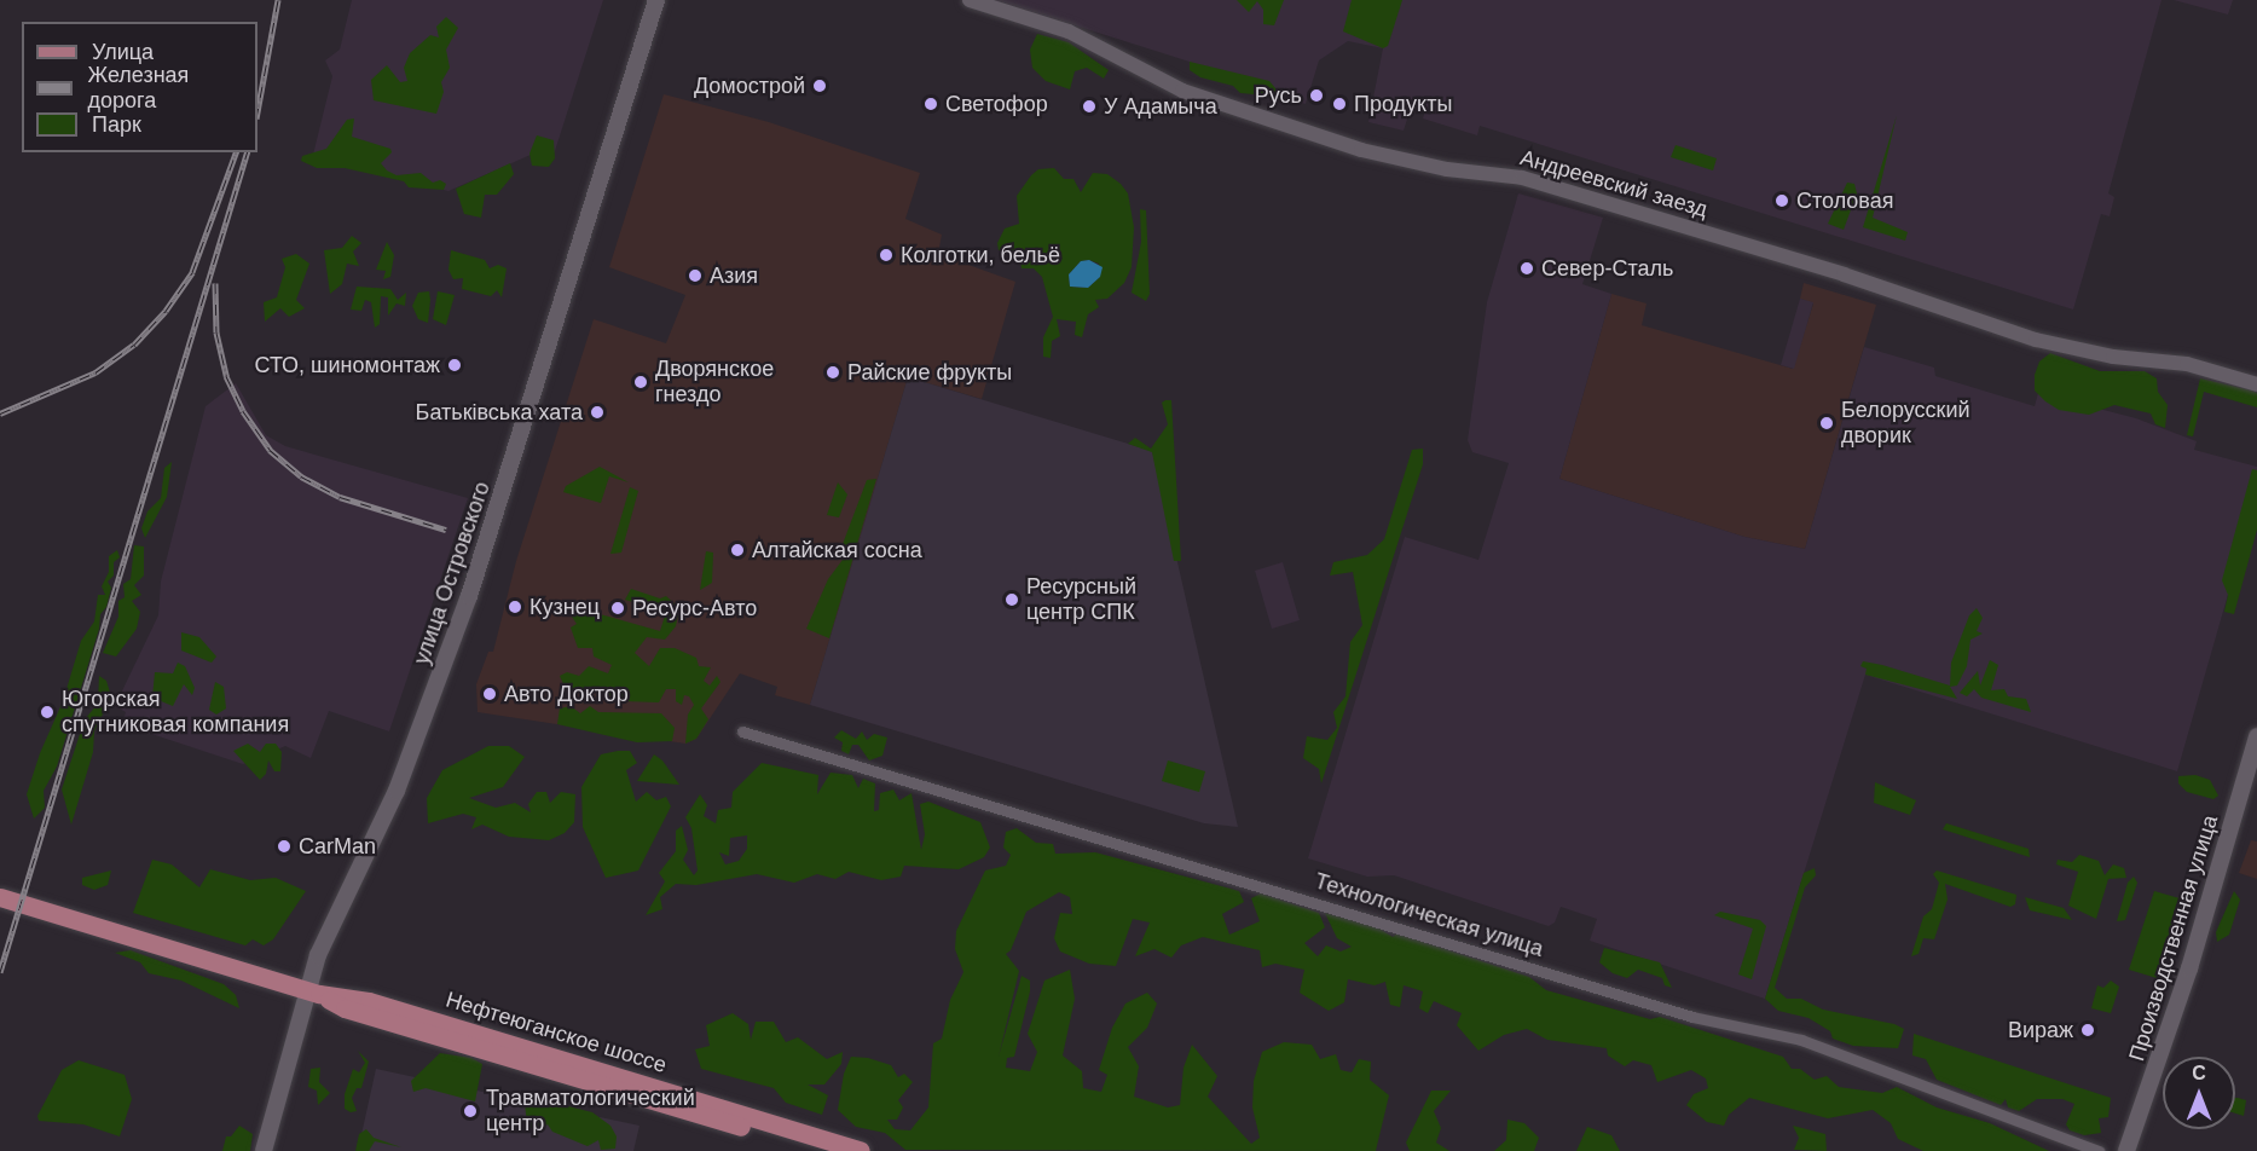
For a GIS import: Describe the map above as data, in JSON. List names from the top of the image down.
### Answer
{
  "streets": {
    "main road": ["улица Островского", "Производственная улица", "Нефтеюганское шоссе"],
    "street": ["Андреевский заезд", "Технологическая улица"]
  },
  "crossings": [
    ["улица Островского", "Нефтеюганское шоссе"]
  ],
  "places": [
    "Домострой",
    "Русь",
    "Светофор",
    "Продукты",
    "У Адамыча",
    "Столовая",
    "Колготки, бельё",
    "Север-Сталь",
    "Азия",
    "СТО, шиномонтаж",
    "Райские фрукты",
    "Дворянское гнездо",
    "Батькiвська хата",
    "Белорусский дворик",
    "Алтайская сосна",
    "Ресурсный центр СПК",
    "Кузнец",
    "Ресурс-Авто",
    "Авто Доктор",
    "Югорская спутниковая компания",
    "CarMan",
    "Вираж",
    "Травматологический центр"
  ],
  "legend": ["Улица", "Железная дорога", "Парк"],
  "north": "top"
}
